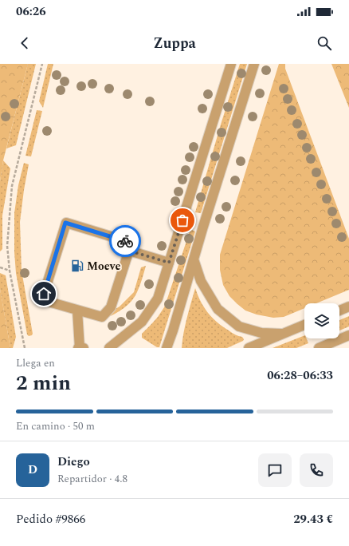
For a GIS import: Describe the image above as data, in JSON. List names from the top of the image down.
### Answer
{
  "places": {
    "fuel station": ["Moeve"]
  },
  "page": {
    "status": "06:26",
    "header": "Zuppa",
    "heading": ["2 min", "Llega en", "06:28–06:33"],
    "panel": [
      "Diego",
      "Repartidor · 4.8",
      "Pedido #9866",
      "29.43 €"
    ],
    "bar": "En camino · 50 m",
    "round": "D"
  }
}
